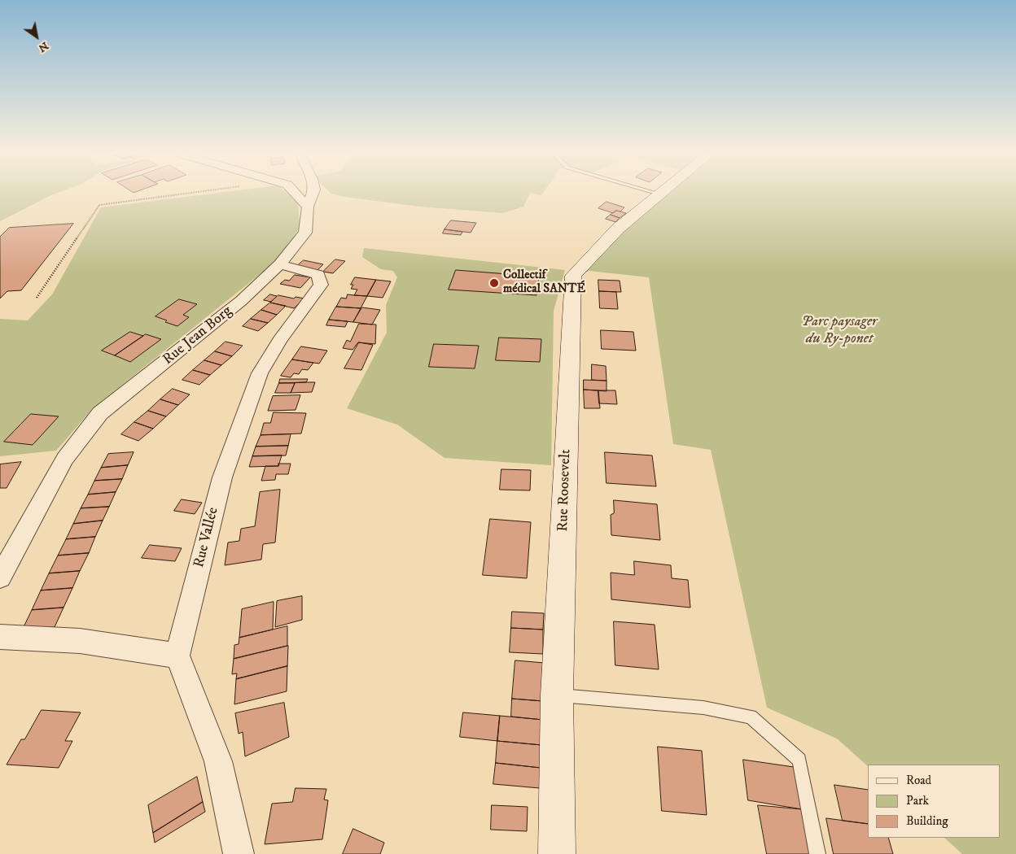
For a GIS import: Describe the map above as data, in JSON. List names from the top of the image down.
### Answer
{
  "streets": {
    "main road": ["Rue Roosevelt"],
    "street": ["Rue Jean Borg", "Rue Vallée"]
  },
  "crossings": [
    ["Rue Jean Borg", "Rue Vallée"]
  ],
  "parks": ["Parc paysager du Ry-ponet"],
  "places": ["Collectif médical SANTÉ"],
  "legend": ["Road", "Park", "Building"],
  "north": "bottom right"
}
